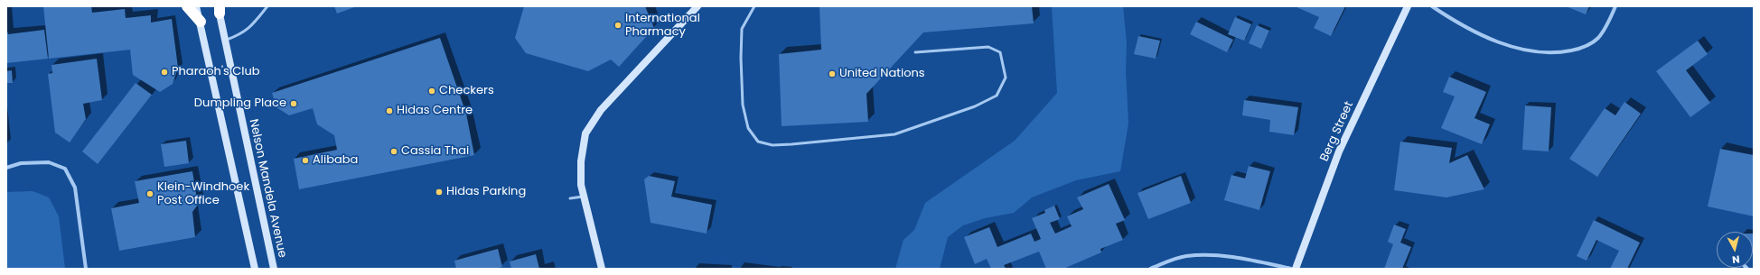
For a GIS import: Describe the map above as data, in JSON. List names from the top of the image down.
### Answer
{
  "streets": {
    "street": ["Berg Street", "Nelson Mandela Avenue"]
  },
  "places": [
    "International Pharmacy",
    "Pharaoh's Club",
    "United Nations",
    "Checkers",
    "Dumpling Place",
    "Hidas Centre",
    "Cassia Thai",
    "Alibaba",
    "Hidas Parking",
    "Klein-Windhoek Post Office"
  ],
  "north": "bottom"
}
